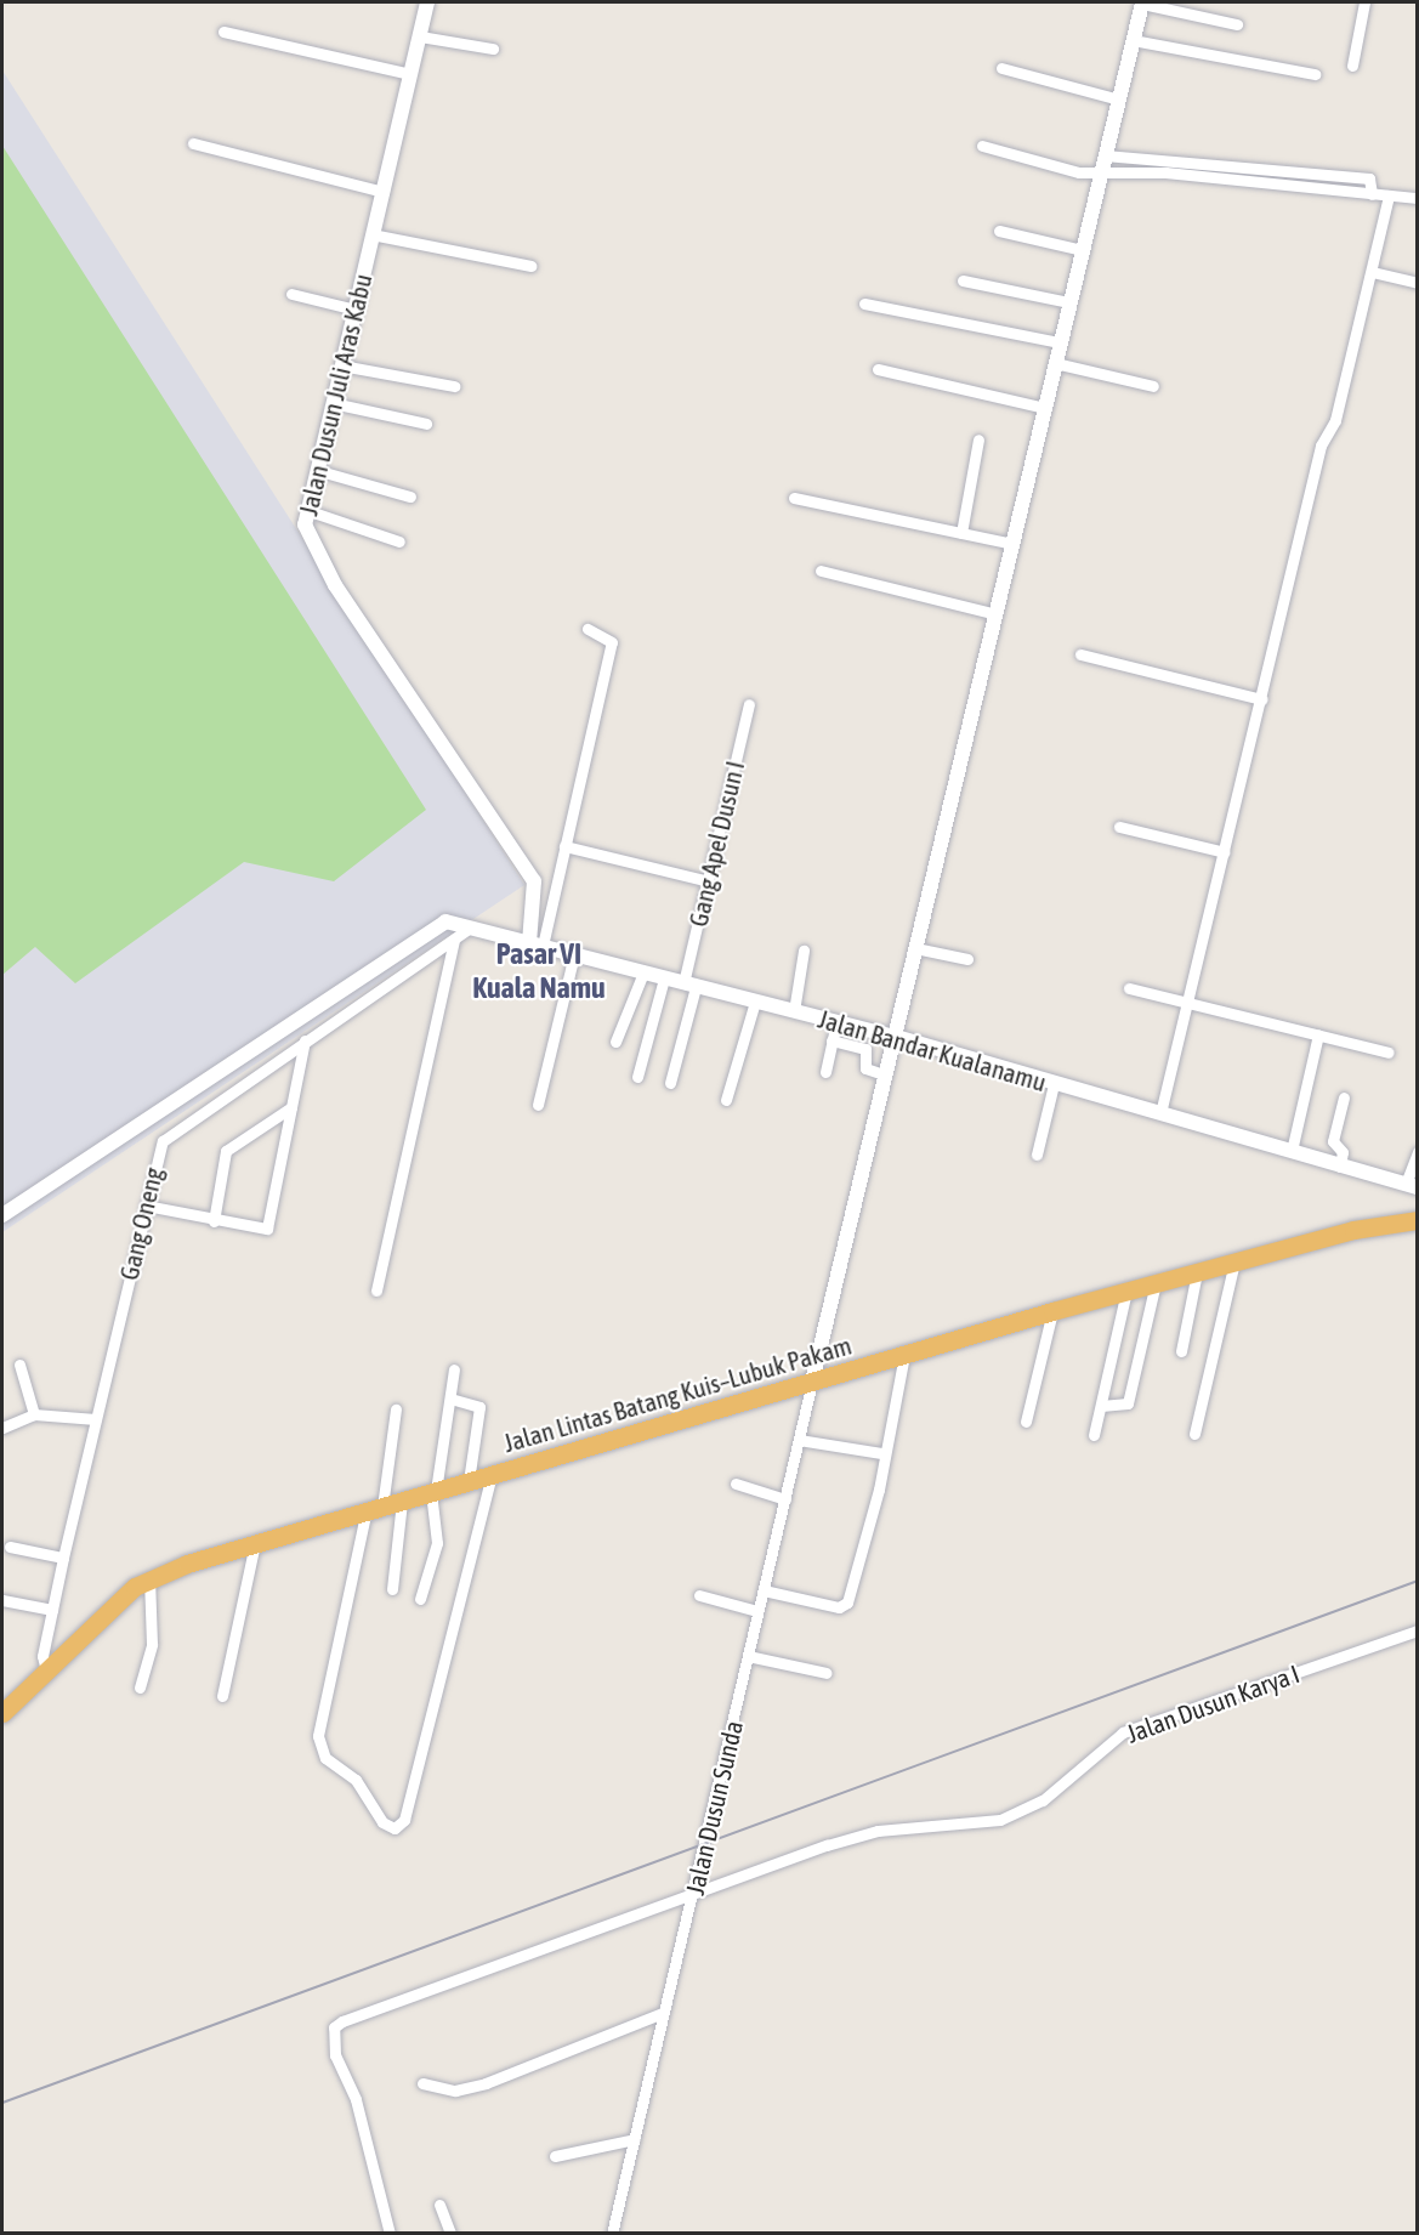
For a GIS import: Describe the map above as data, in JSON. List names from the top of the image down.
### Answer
{
  "streets": {
    "highway": ["Jalan Lintas Batang Kuis–Lubuk Pakam"],
    "street": [
      "Jalan Dusun Juli Aras Kabu",
      "Gang Apel Dusun I",
      "Jalan Bandar Kualanamu",
      "Gang Oneng",
      "Jalan Dusun Karya I",
      "Jalan Dusun Sunda"
    ]
  },
  "crossings": [
    ["Jalan Dusun Juli Aras Kabu", "Jalan Bandar Kualanamu"],
    ["Gang Apel Dusun I", "Jalan Bandar Kualanamu"],
    ["Jalan Bandar Kualanamu", "Gang Oneng"],
    ["Gang Oneng", "Jalan Lintas Batang Kuis–Lubuk Pakam"],
    ["Jalan Lintas Batang Kuis–Lubuk Pakam", "Jalan Dusun Sunda"],
    ["Jalan Dusun Karya I", "Jalan Dusun Sunda"]
  ],
  "districts": ["Pasar VI Kuala Namu"]
}
